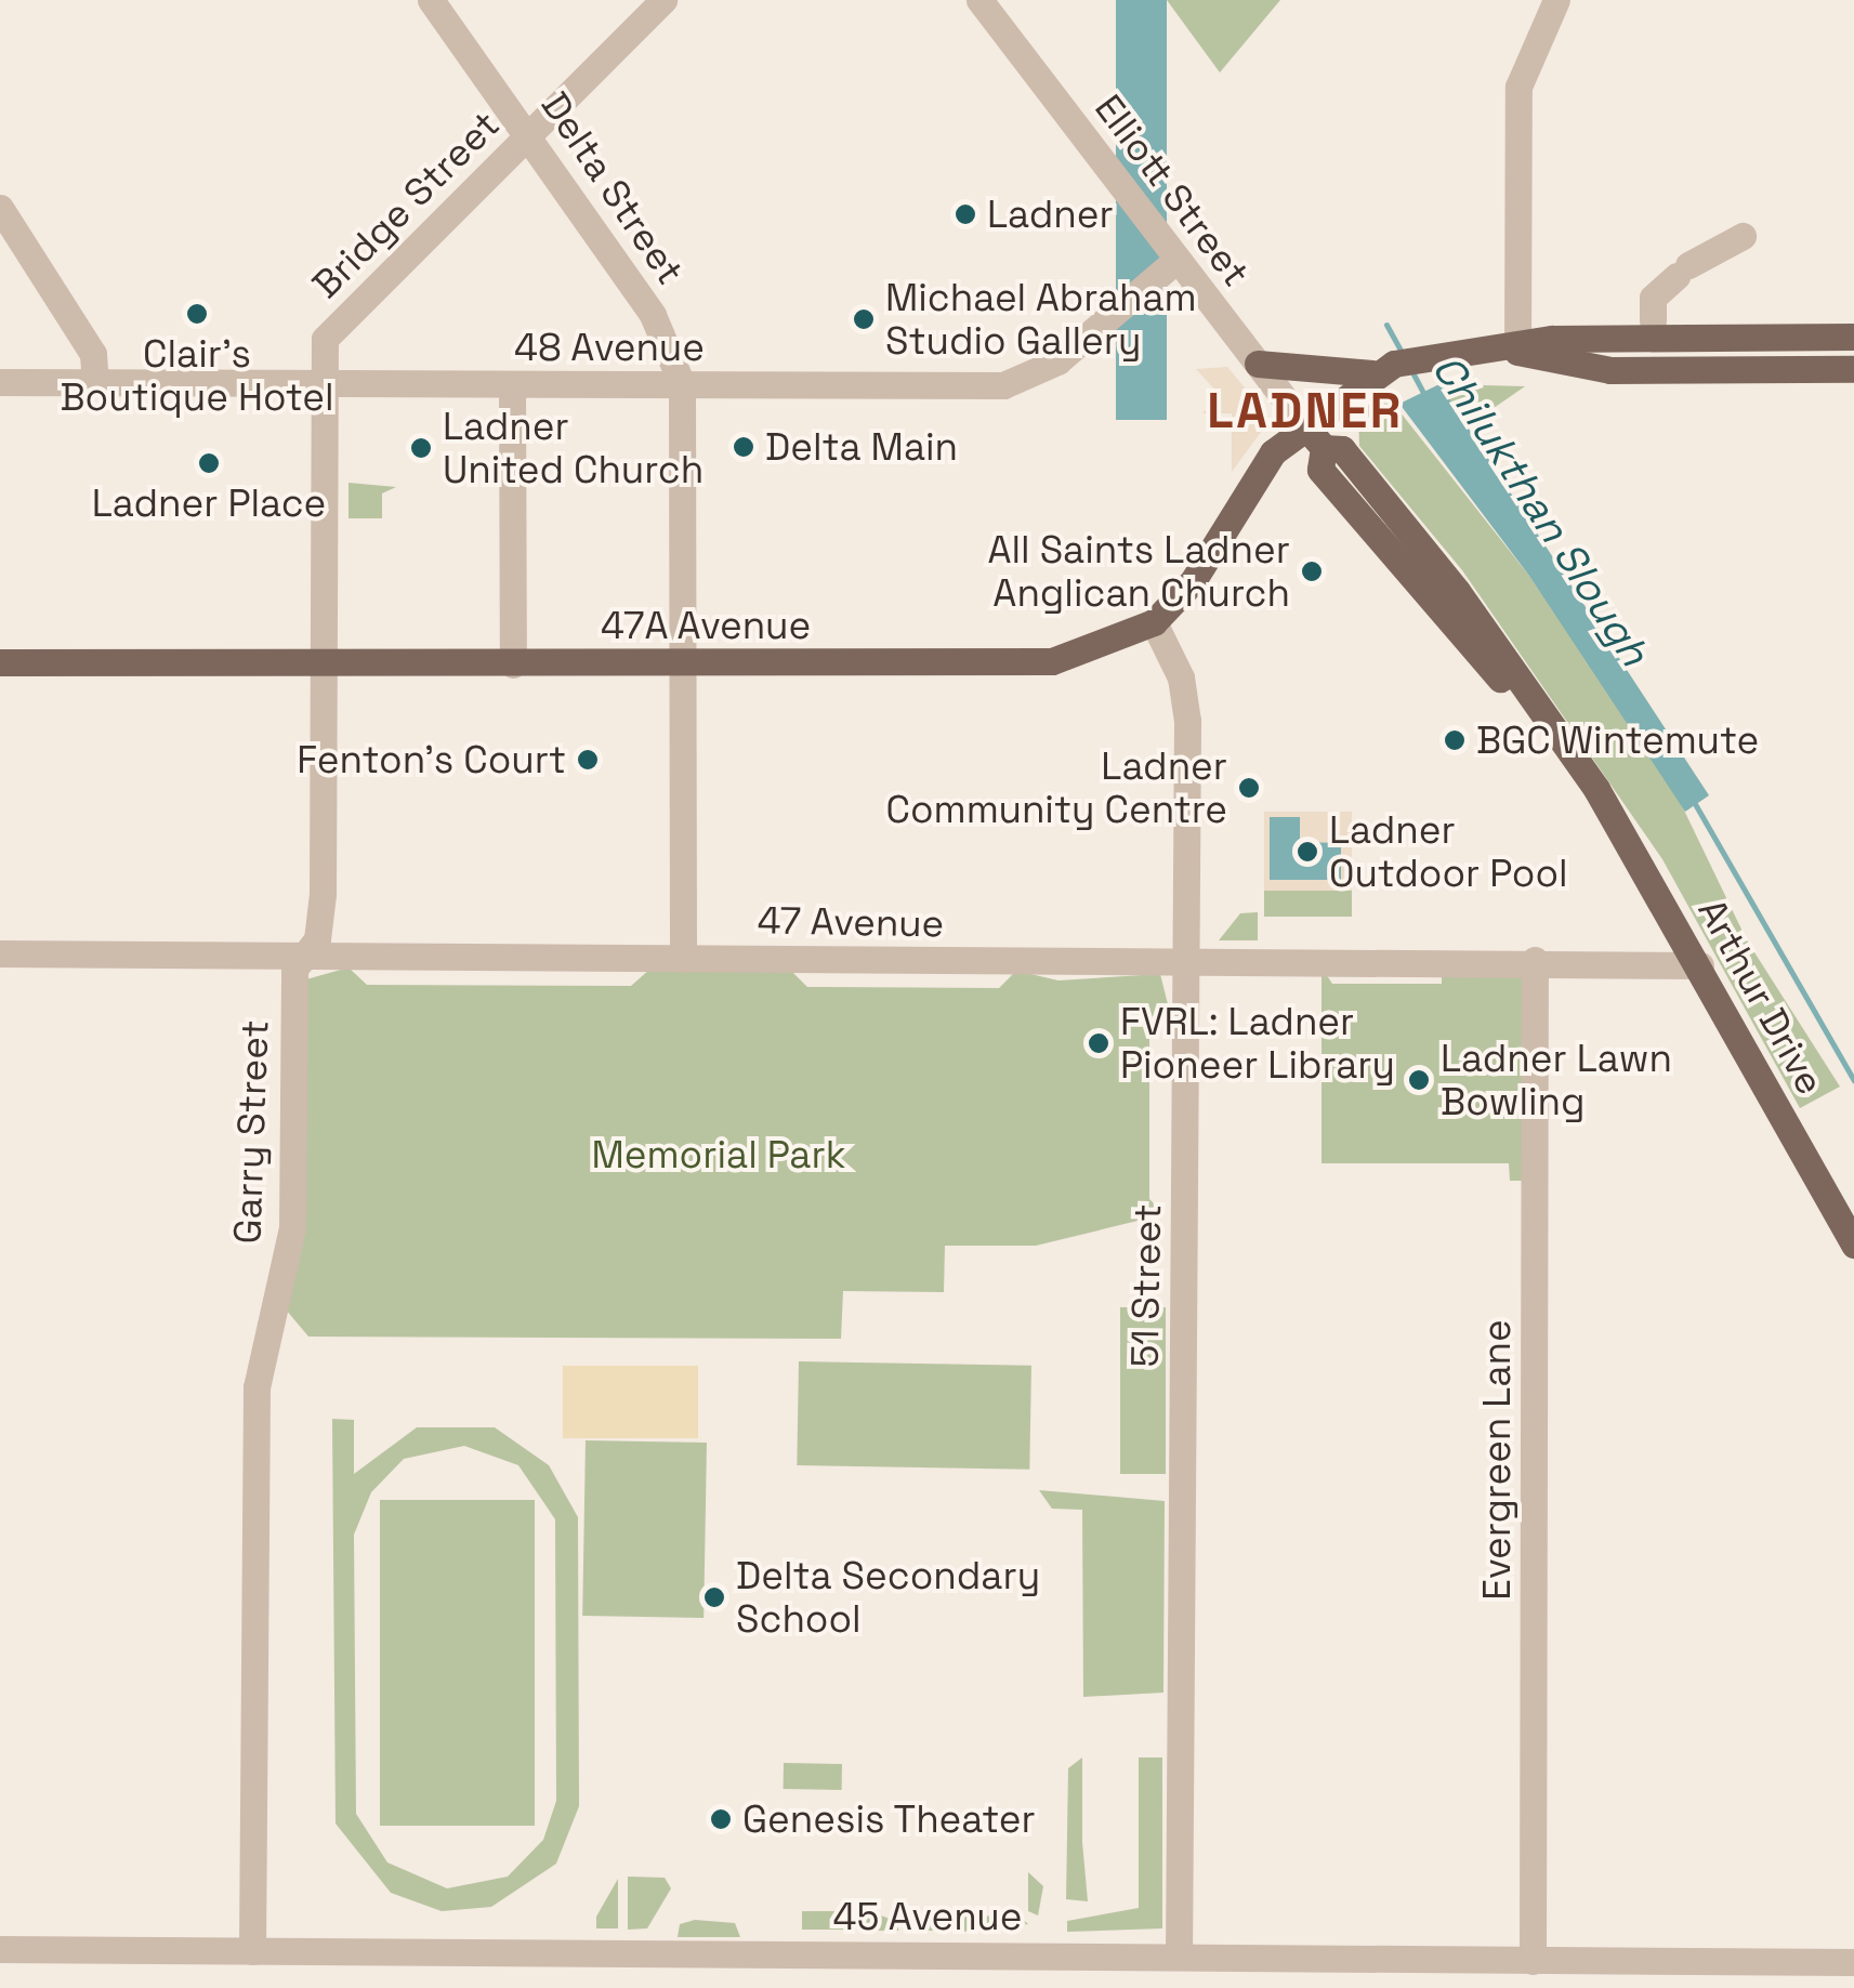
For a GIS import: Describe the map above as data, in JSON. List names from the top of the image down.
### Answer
{
  "streets": {
    "main road": ["47A Avenue", "Arthur Drive"],
    "street": [
      "Delta Street",
      "Elliott Street",
      "Bridge Street",
      "48 Avenue",
      "47 Avenue",
      "Garry Street",
      "51 Street",
      "Evergreen Lane",
      "45 Avenue"
    ]
  },
  "crossings": [
    ["Delta Street", "Bridge Street"],
    ["Delta Street", "48 Avenue"],
    ["Delta Street", "47A Avenue"],
    ["Delta Street", "47 Avenue"],
    ["Elliott Street", "48 Avenue"],
    ["Elliott Street", "47A Avenue"],
    ["Elliott Street", "Arthur Drive"],
    ["Bridge Street", "48 Avenue"],
    ["Bridge Street", "Garry Street"],
    ["48 Avenue", "Garry Street"],
    ["47A Avenue", "Arthur Drive"],
    ["47A Avenue", "Garry Street"],
    ["47A Avenue", "51 Street"],
    ["47 Avenue", "Arthur Drive"],
    ["47 Avenue", "Garry Street"],
    ["47 Avenue", "51 Street"],
    ["47 Avenue", "Evergreen Lane"],
    ["Garry Street", "45 Avenue"],
    ["51 Street", "45 Avenue"],
    ["Evergreen Lane", "45 Avenue"]
  ],
  "districts": ["LADNER"],
  "water": ["Chilukthan Slough"],
  "parks": ["Memorial Park"],
  "places": [
    "Ladner",
    "Clair's Boutique Hotel",
    "Michael Abraham Studio Gallery",
    "Delta Main",
    "Ladner United Church",
    "Ladner Place",
    "All Saints Ladner Anglican Church",
    "BGC Wintemute",
    "Fenton's Court",
    "Ladner Community Centre",
    "Ladner Outdoor Pool",
    "FVRL: Ladner Pioneer Library",
    "Ladner Lawn Bowling",
    "Delta Secondary School",
    "Genesis Theater"
  ]
}
